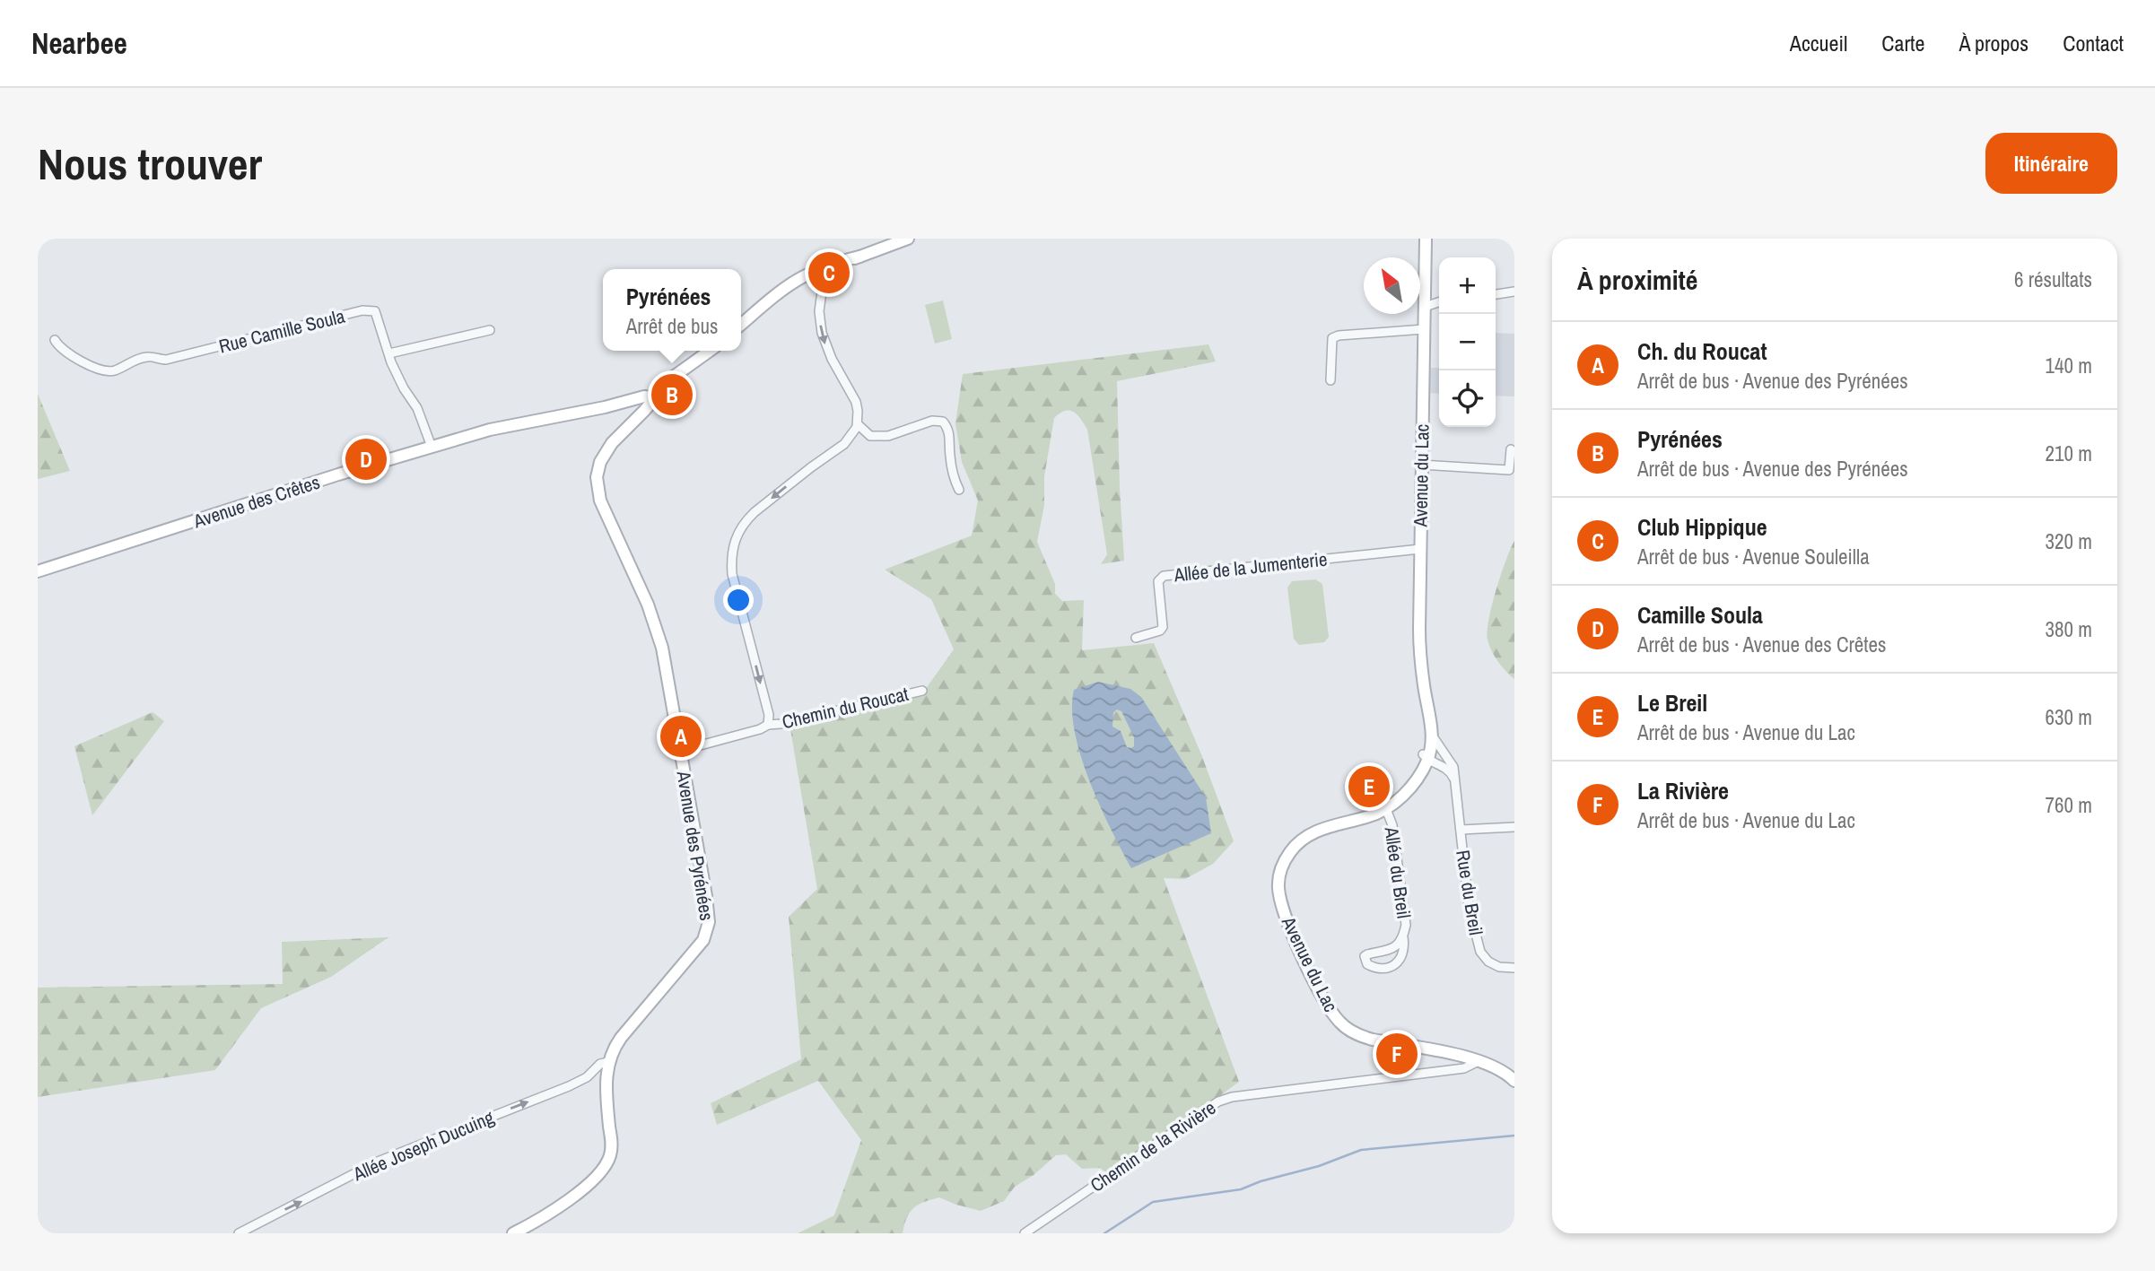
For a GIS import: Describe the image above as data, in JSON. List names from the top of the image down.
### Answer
{
  "streets": {
    "street": [
      "Rue Camille Soula",
      "Avenue du Lac",
      "Avenue des Crêtes",
      "Allée de la Jumenterie",
      "Chemin du Roucat",
      "Avenue des Pyrénées",
      "Allée du Breil",
      "Rue du Breil",
      "Allée Joseph Ducuing",
      "Chemin de la Rivière"
    ]
  },
  "crossings": [
    ["Rue Camille Soula", "Avenue des Crêtes"],
    ["Avenue du Lac", "Allée de la Jumenterie"],
    ["Avenue du Lac", "Allée du Breil"],
    ["Avenue du Lac", "Rue du Breil"],
    ["Avenue du Lac", "Chemin de la Rivière"],
    ["Avenue des Crêtes", "Avenue des Pyrénées"],
    ["Chemin du Roucat", "Avenue des Pyrénées"],
    ["Avenue des Pyrénées", "Allée Joseph Ducuing"]
  ],
  "one_way": ["Allée Joseph Ducuing"],
  "north": "top left",
  "page": {
    "header": "Nearbee",
    "nav": [
      "Accueil",
      "Carte",
      "À propos",
      "Contact"
    ],
    "buttons": "Itinéraire",
    "title": "Nous trouver",
    "heading": ["À proximité", "6 résultats"],
    "pins": [
      "C",
      "B",
      "D",
      "A",
      "E",
      "F"
    ],
    "map_buttons": ["+", "−"],
    "popup": ["Pyrénées", "Arrêt de bus"],
    "list": [
      {
        "mark": "A",
        "name": "Ch. du Roucat",
        "note": "Arrêt de bus · Avenue des Pyrénées",
        "value": "140 m"
      },
      {
        "mark": "B",
        "name": "Pyrénées",
        "note": "Arrêt de bus · Avenue des Pyrénées",
        "value": "210 m"
      },
      {
        "mark": "C",
        "name": "Club Hippique",
        "note": "Arrêt de bus · Avenue Souleilla",
        "value": "320 m"
      },
      {
        "mark": "D",
        "name": "Camille Soula",
        "note": "Arrêt de bus · Avenue des Crêtes",
        "value": "380 m"
      },
      {
        "mark": "E",
        "name": "Le Breil",
        "note": "Arrêt de bus · Avenue du Lac",
        "value": "630 m"
      },
      {
        "mark": "F",
        "name": "La Rivière",
        "note": "Arrêt de bus · Avenue du Lac",
        "value": "760 m"
      }
    ]
  }
}
